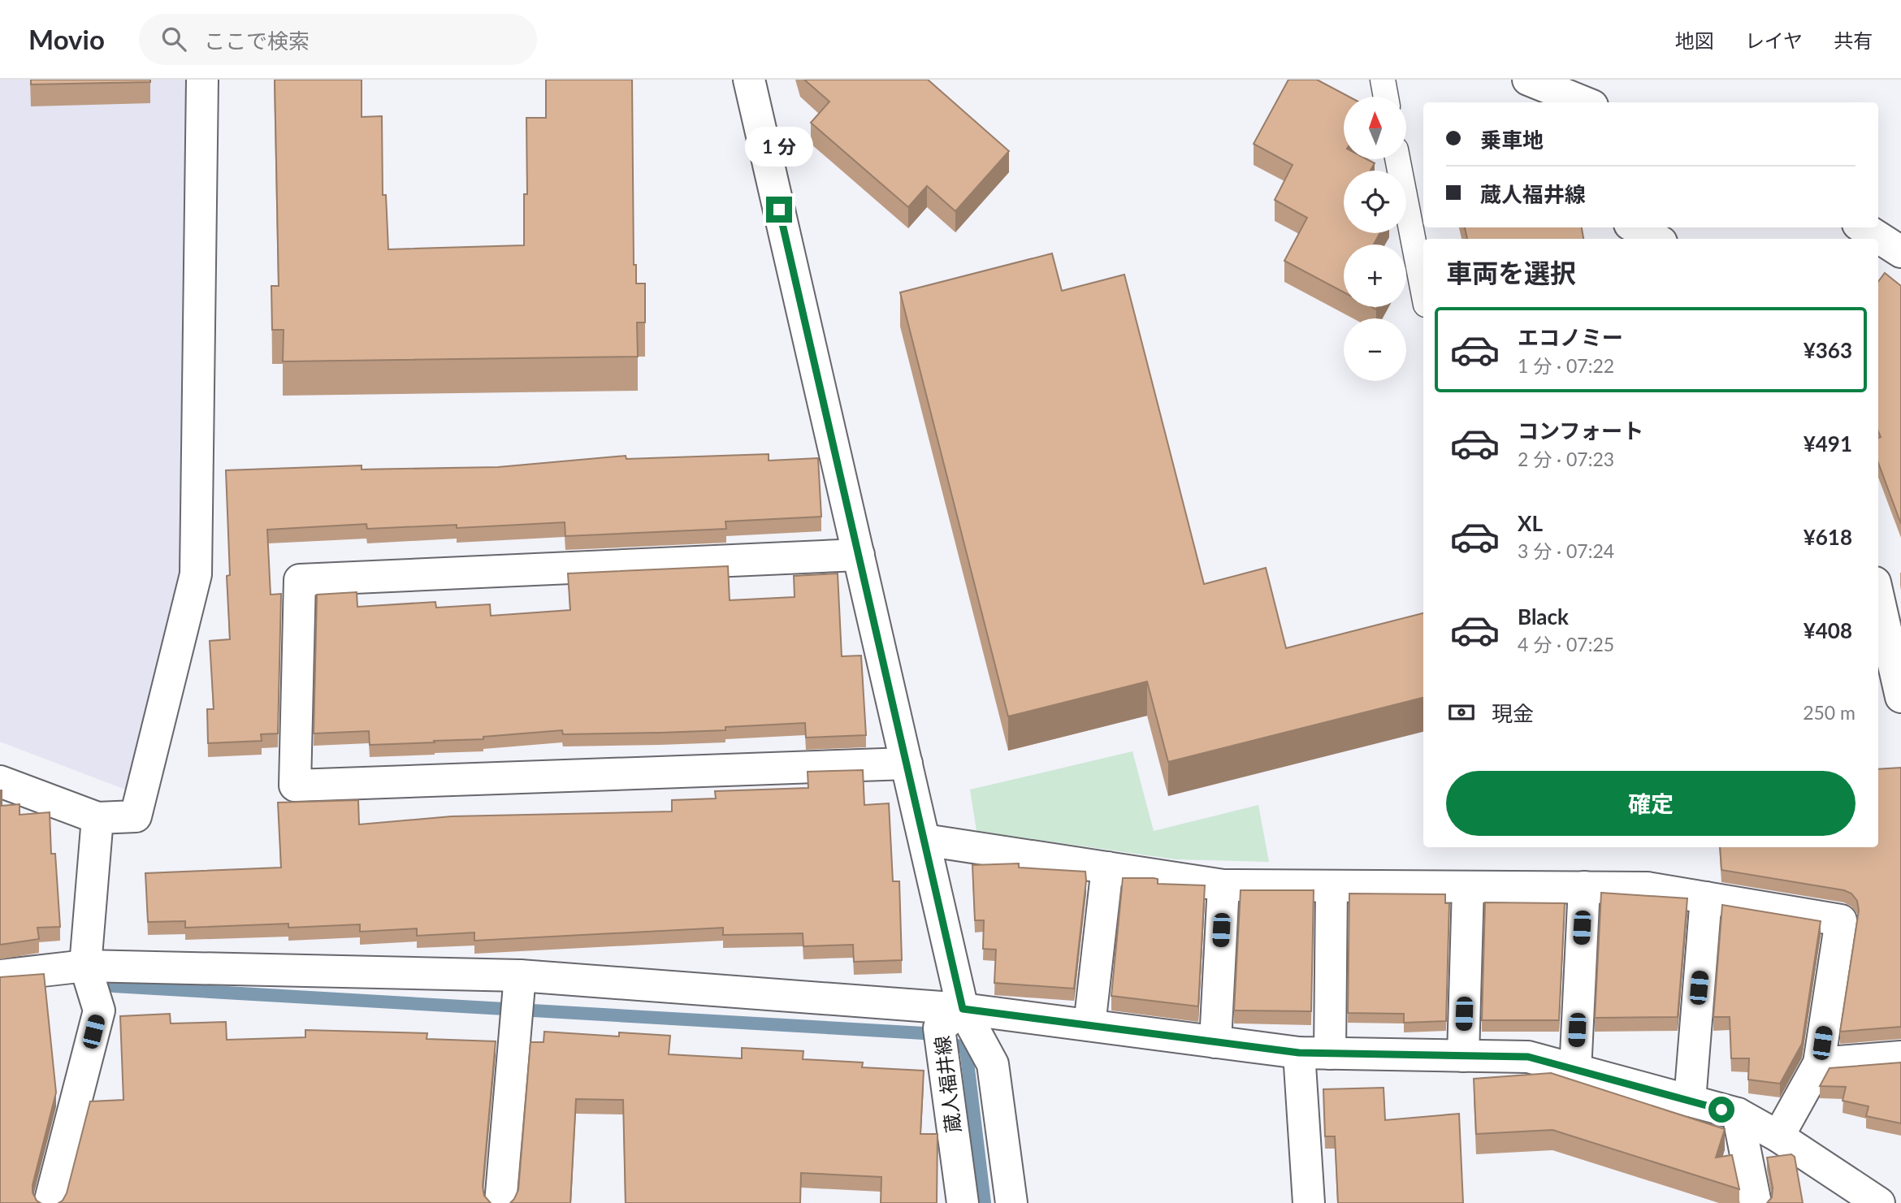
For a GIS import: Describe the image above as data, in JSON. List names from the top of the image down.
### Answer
{
  "streets": {
    "street": ["蔵人福井線"]
  },
  "north": "top",
  "page": {
    "header": "Movio",
    "search": "ここで検索",
    "nav": ["地図", "レイヤ", "共有"],
    "map_buttons": ["+", "−"],
    "banner": ["乗車地", "蔵人福井線"],
    "bubble": "1 分",
    "heading": "車両を選択",
    "list": [
      {
        "name": "エコノミー",
        "note": "1 分 · 07:22",
        "value": "¥363"
      },
      {
        "name": "コンフォート",
        "note": "2 分 · 07:23",
        "value": "¥491"
      },
      {
        "name": "XL",
        "note": "3 分 · 07:24",
        "value": "¥618"
      },
      {
        "name": "Black",
        "note": "4 分 · 07:25",
        "value": "¥408"
      }
    ],
    "pay": ["現金", "250 m"],
    "buttons": "確定"
  }
}
